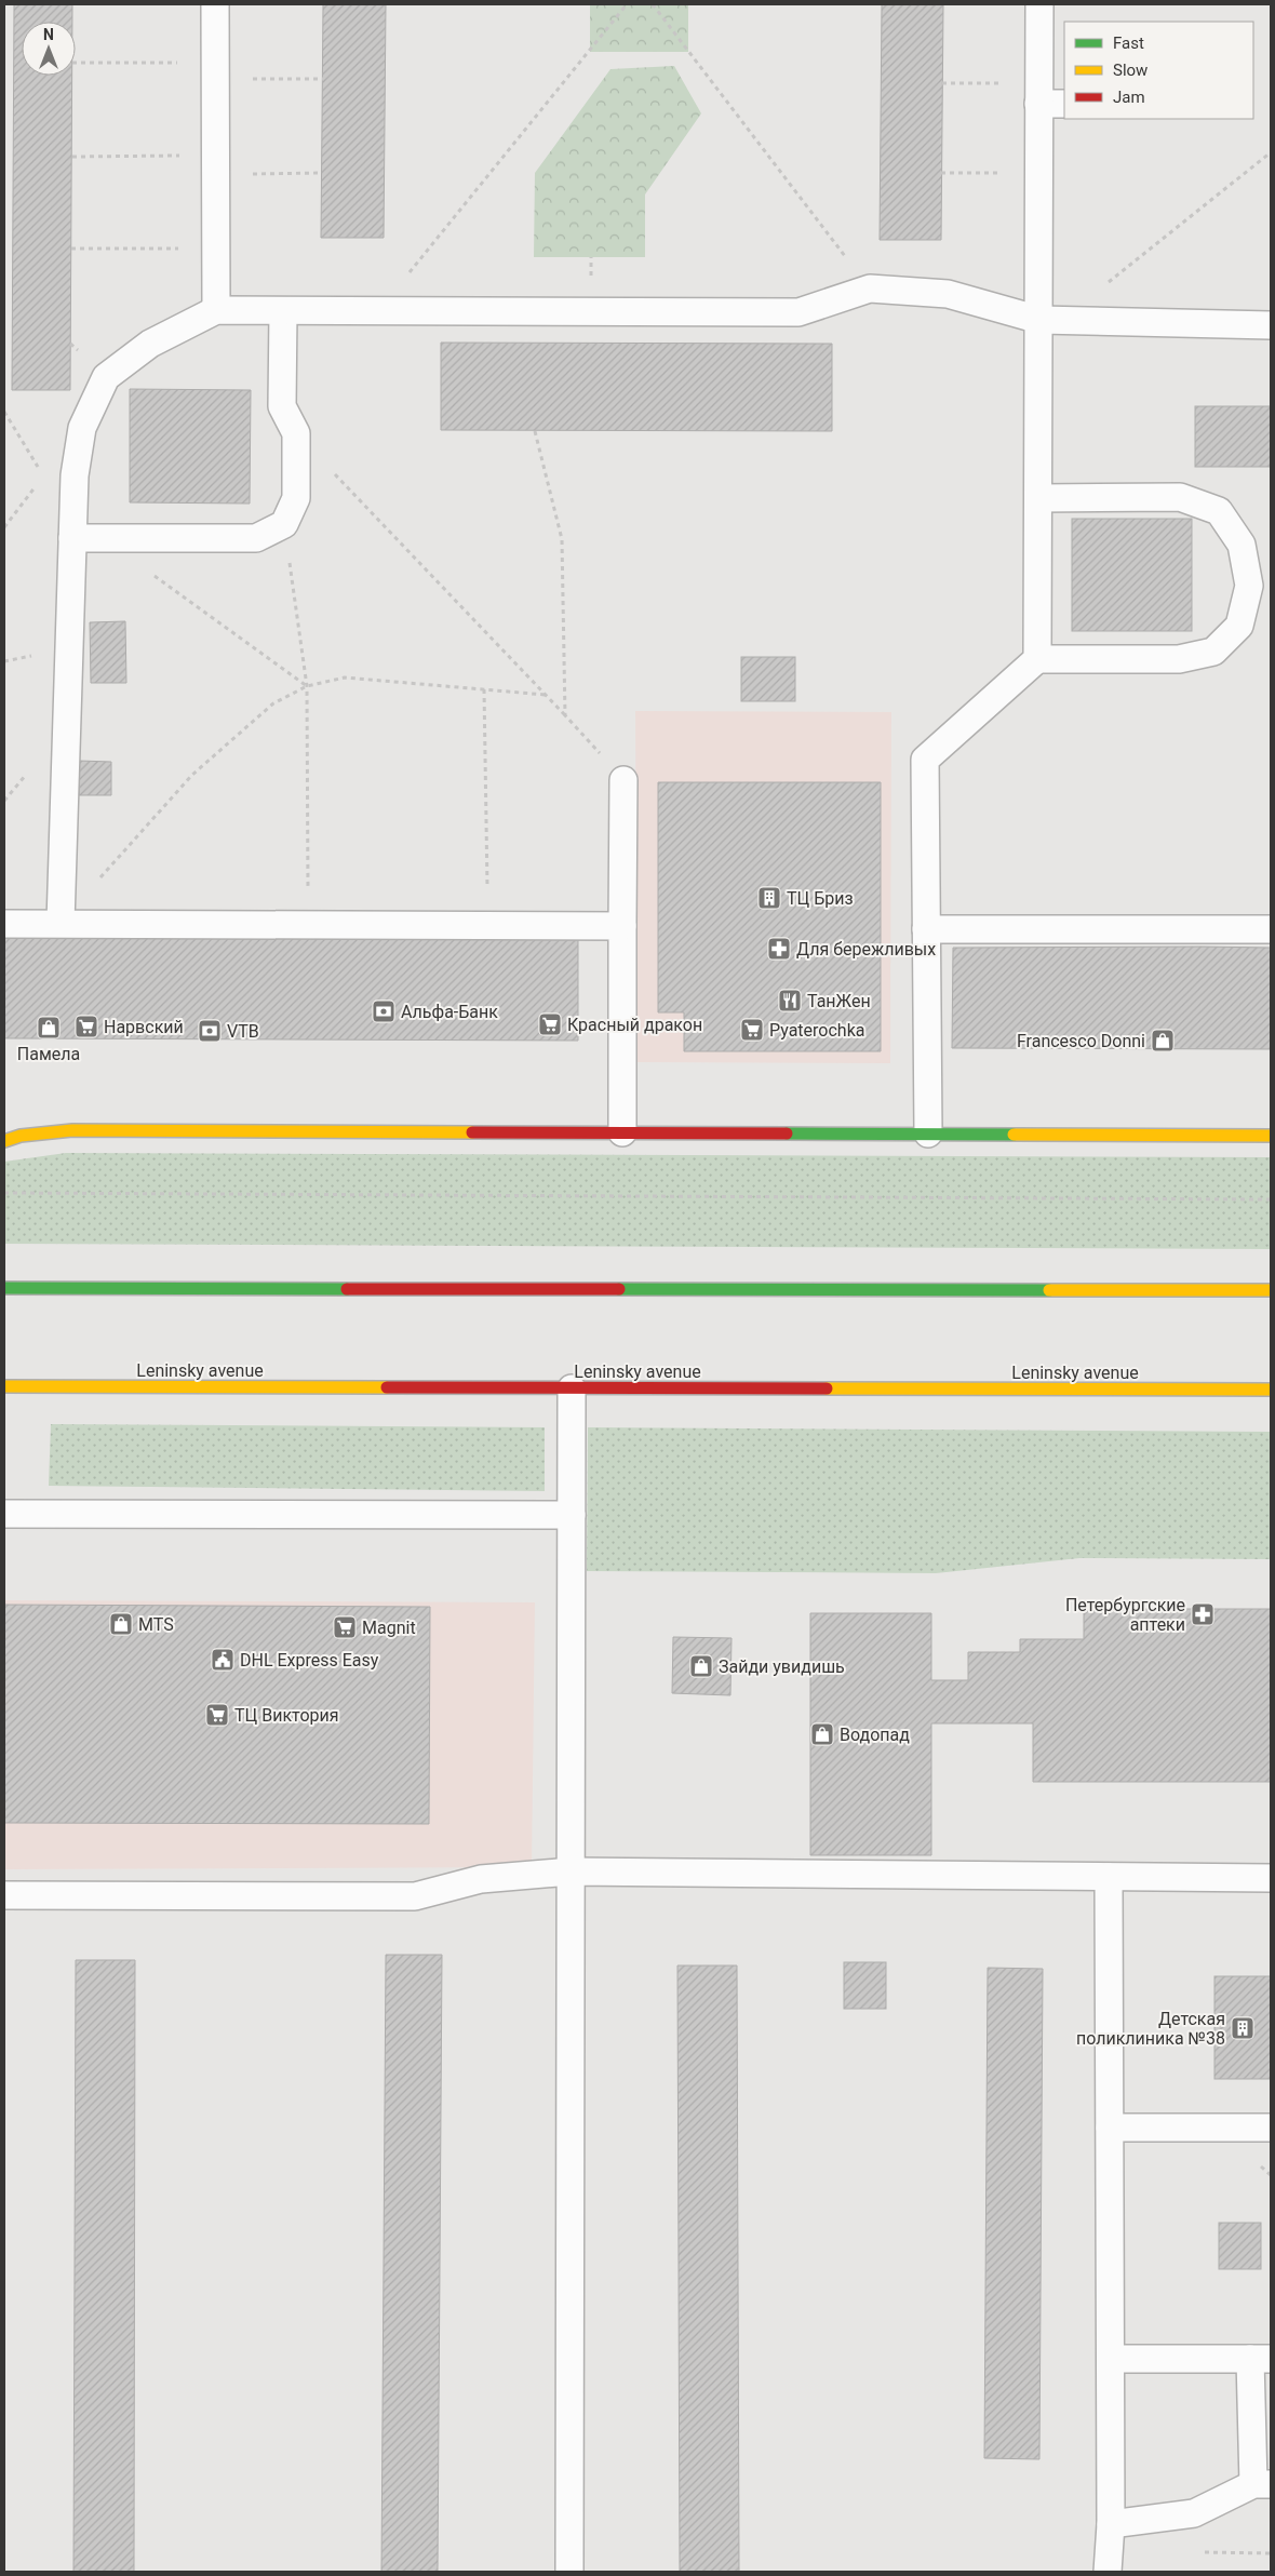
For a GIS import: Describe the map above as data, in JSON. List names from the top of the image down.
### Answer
{
  "streets": {
    "main road": ["Leninsky avenue"]
  },
  "places": {
    "building": ["ТЦ Бриз", "Детская поликлиника №38"],
    "pharmacy": ["Для бережливых", "Петербургские аптеки"],
    "restaurant": ["ТанЖен"],
    "bank": ["Альфа-Банк", "VTB"],
    "supermarket": [
      "Красный дракон",
      "Нарвский",
      "Pyaterochka",
      "Magnit",
      "ТЦ Виктория"
    ],
    "shop": [
      "Памела",
      "Francesco Donni",
      "MTS",
      "Зайди увидишь",
      "Водопад"
    ],
    "public building": ["DHL Express Easy"]
  },
  "legend": ["Fast", "Slow", "Jam"],
  "north": "top"
}
